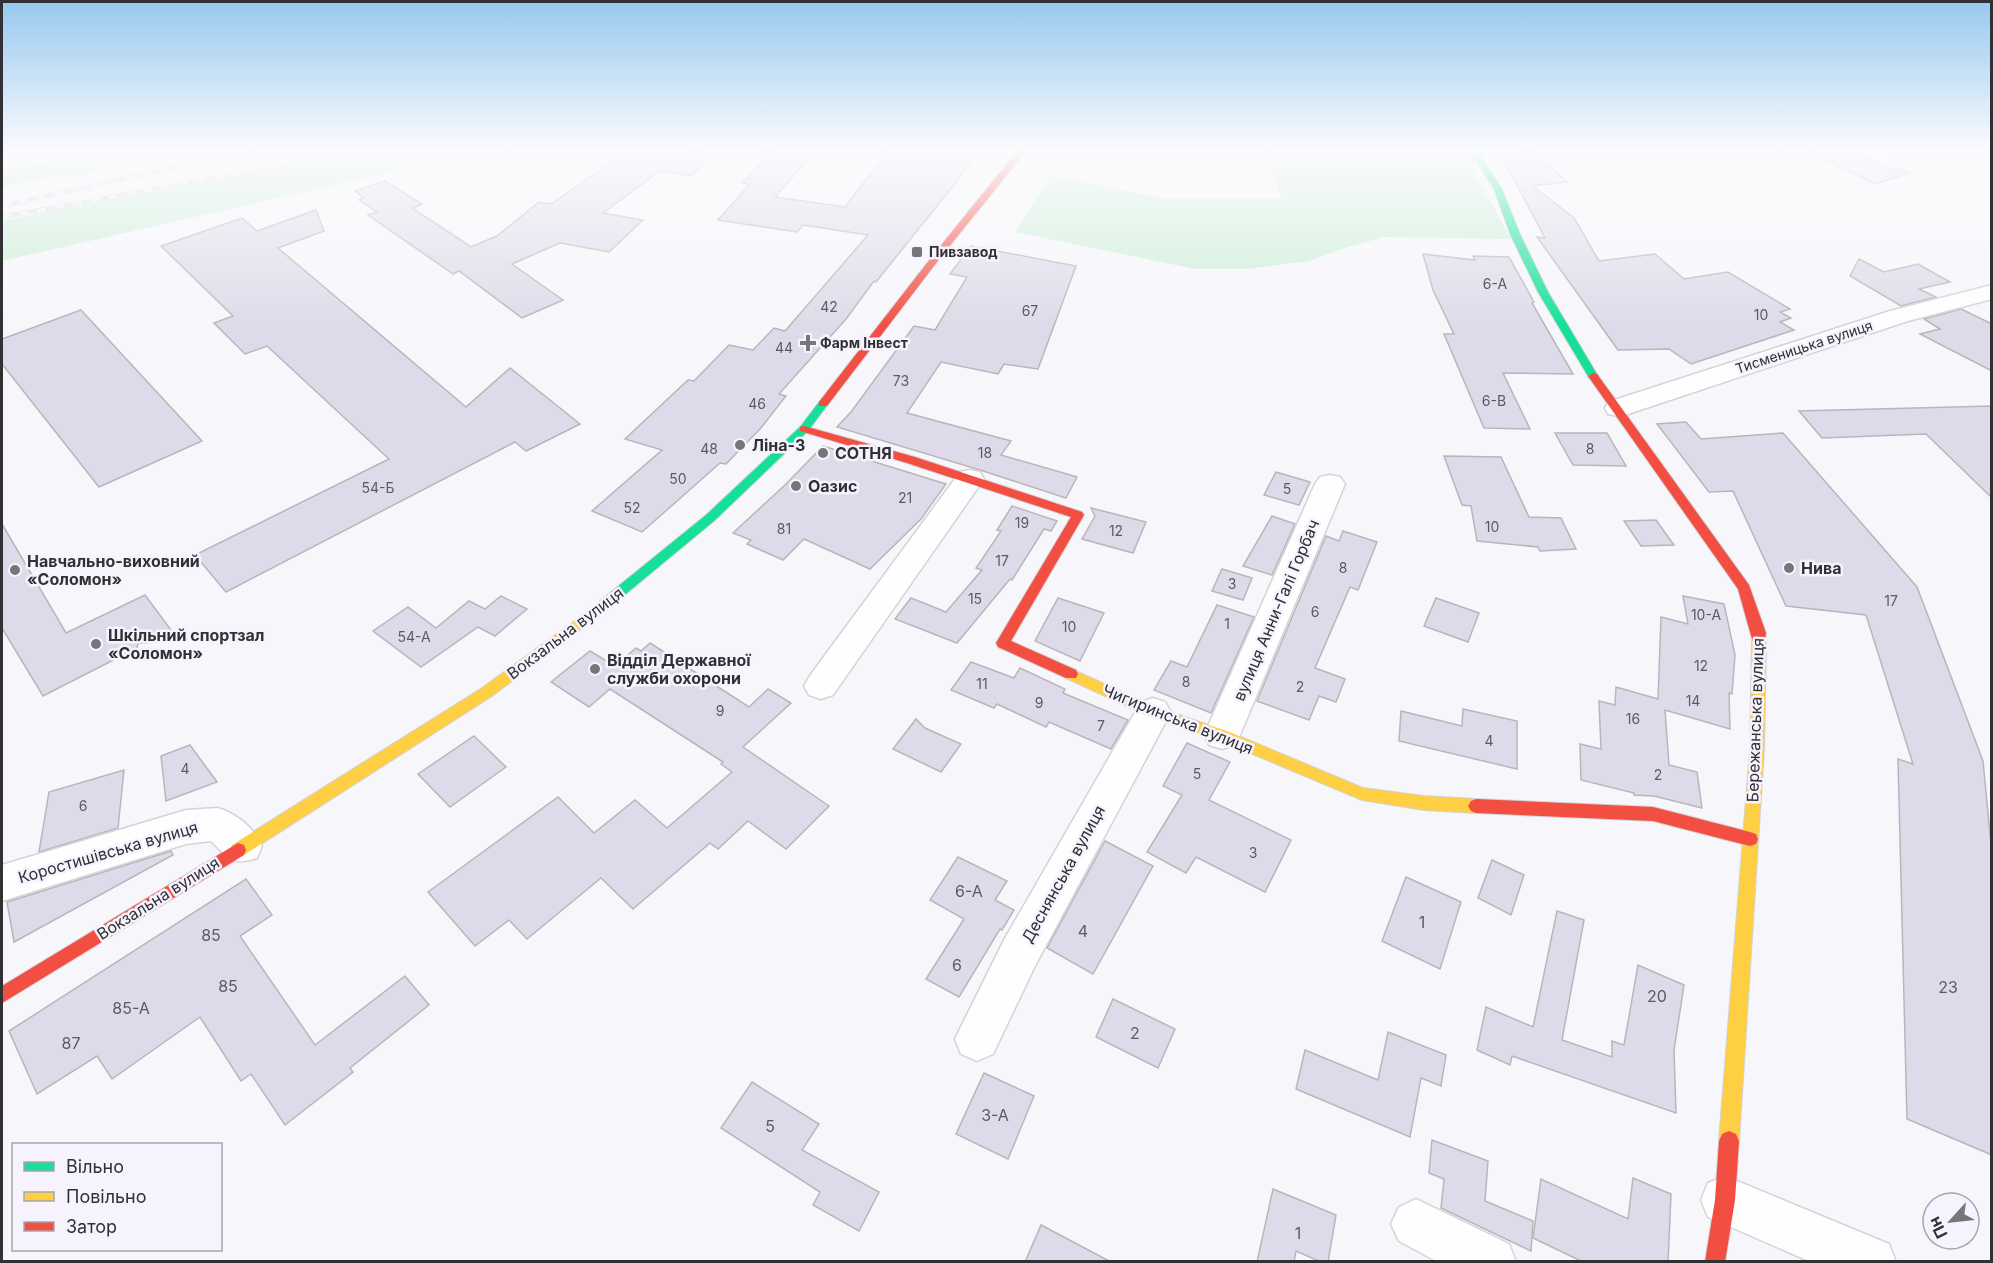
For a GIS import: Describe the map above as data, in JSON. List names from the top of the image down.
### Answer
{
  "streets": {
    "street": [
      "Тисменицька вулиця",
      "вулиця Анни-Галі Горбач",
      "Вокзальна вулиця",
      "Чигиринська вулиця",
      "Бережанська вулиця",
      "Коростишівська вулиця",
      "Деснянська вулиця"
    ]
  },
  "crossings": [
    ["Тисменицька вулиця", "Бережанська вулиця"],
    ["вулиця Анни-Галі Горбач", "Чигиринська вулиця"],
    ["Вокзальна вулиця", "Чигиринська вулиця"],
    ["Вокзальна вулиця", "Коростишівська вулиця"],
    ["Чигиринська вулиця", "Бережанська вулиця"],
    ["Чигиринська вулиця", "Деснянська вулиця"]
  ],
  "places": {
    "transit": ["Пивзавод"],
    "health": ["Фарм Інвест"],
    "other": [
      "Ліна-3",
      "СОТНЯ",
      "Оазис",
      "Нива",
      "Навчально-виховний «Соломон»",
      "Шкільний спортзал «Соломон»",
      "Відділ Державної служби охорони"
    ]
  },
  "house_numbers": [
    "6-А",
    "42",
    "67",
    "10",
    "44",
    "73",
    "6-В",
    "46",
    "48",
    "8",
    "18",
    "50",
    "54-Б",
    "5",
    "21",
    "52",
    "19",
    "10",
    "81",
    "12",
    "17",
    "8",
    "3",
    "15",
    "17",
    "6",
    "10-А",
    "1",
    "10",
    "54-А",
    "12",
    "8",
    "11",
    "2",
    "14",
    "9",
    "9",
    "16",
    "7",
    "4",
    "4",
    "5",
    "2",
    "6",
    "3",
    "6-А",
    "1",
    "4",
    "85",
    "6",
    "85",
    "23",
    "20",
    "85-А",
    "2",
    "87",
    "3-А",
    "5",
    "1"
  ],
  "legend": ["Вільно", "Повільно", "Затор"],
  "north": "bottom left"
}
